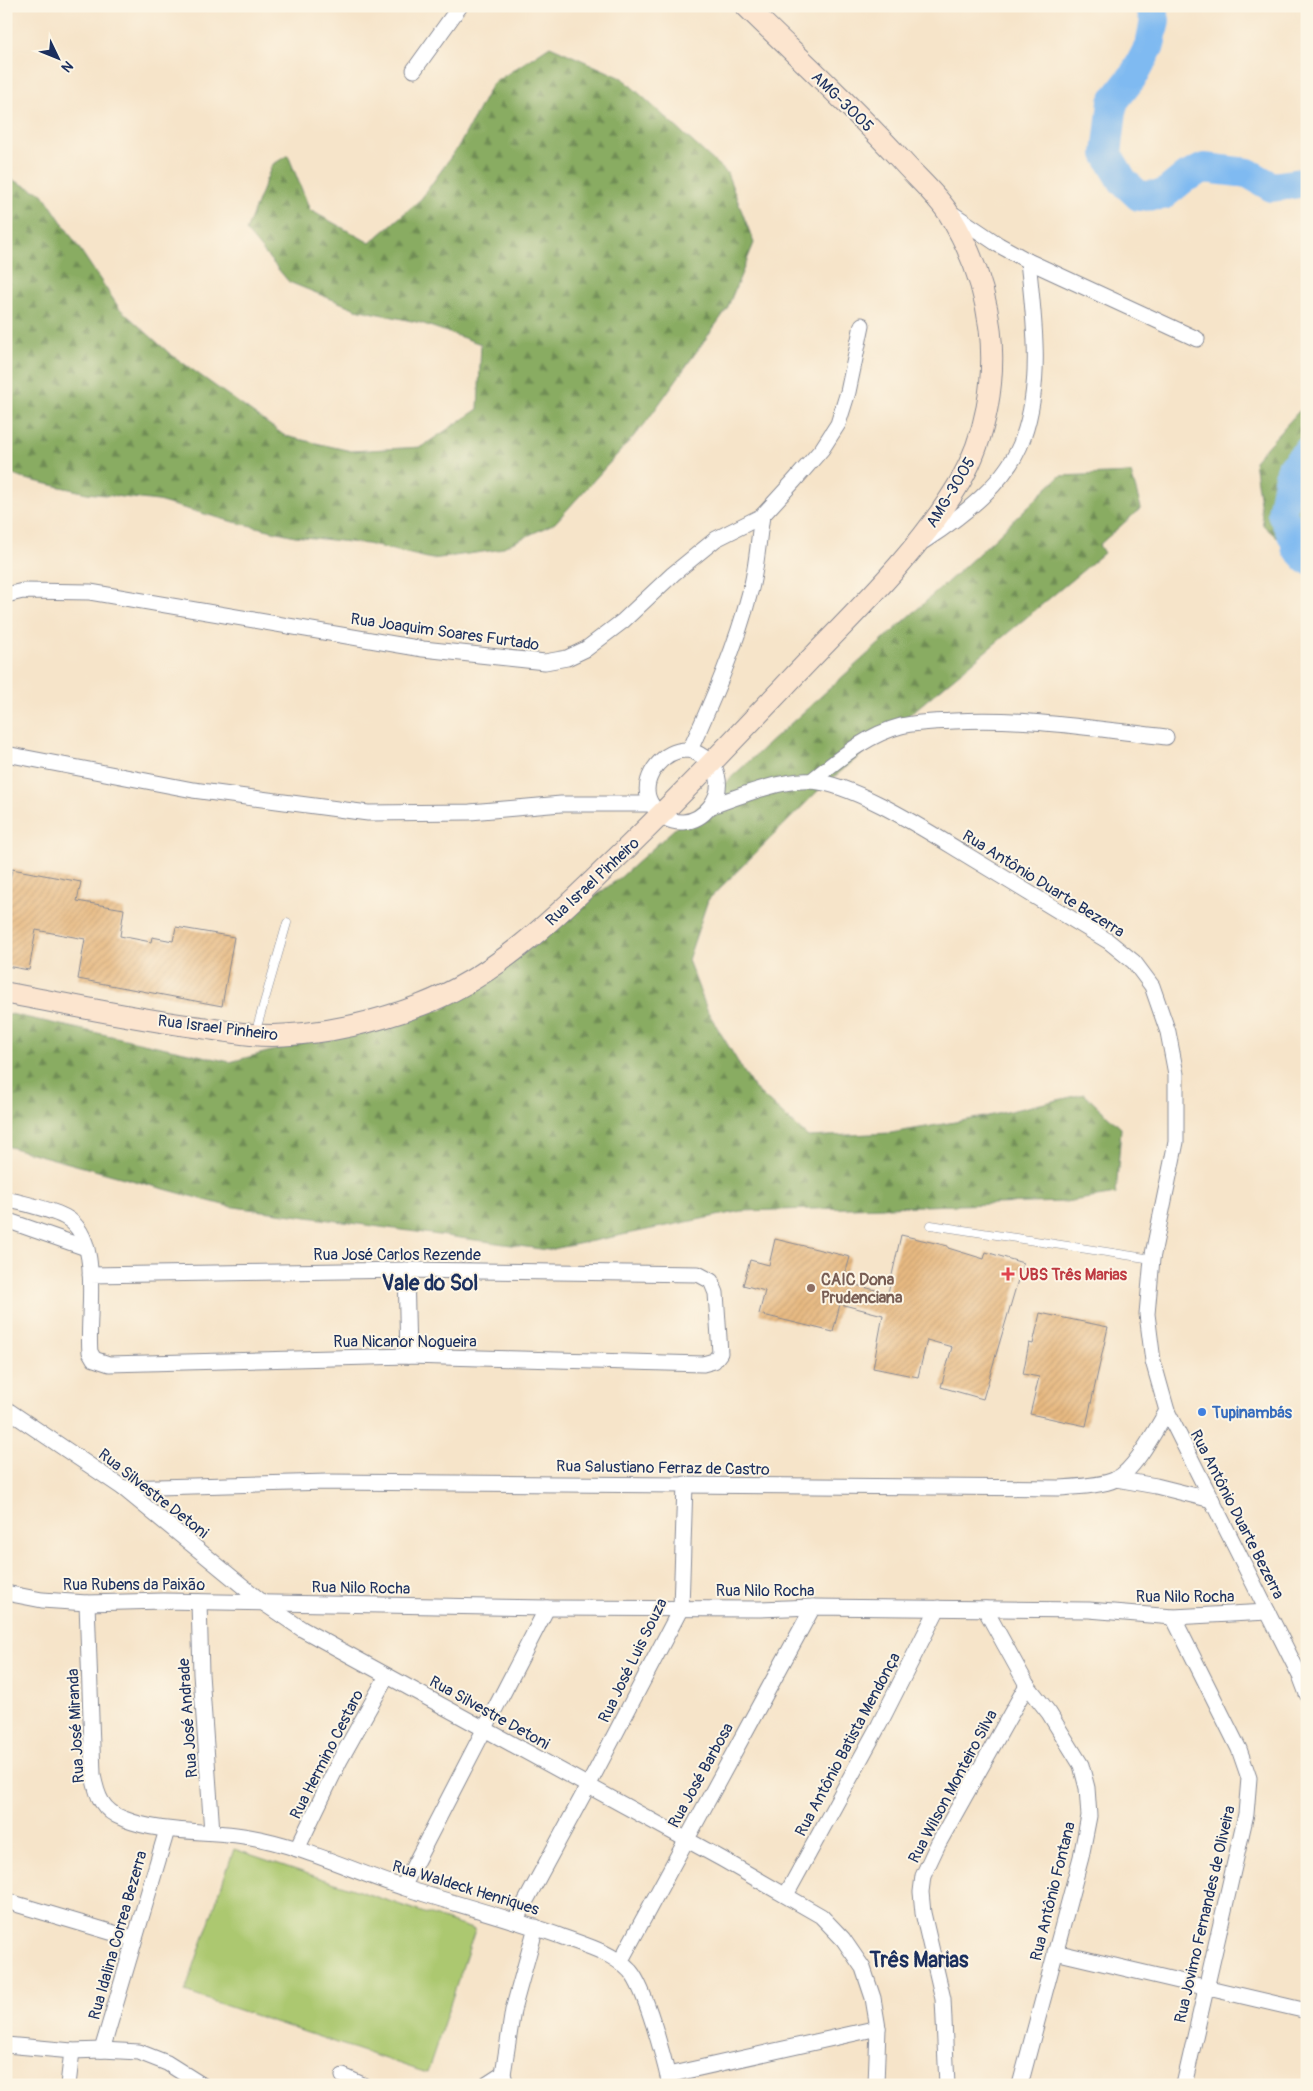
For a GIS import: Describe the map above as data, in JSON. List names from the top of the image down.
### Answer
{
  "streets": {
    "main road": ["AMG-3005", "Rua Israel Pinheiro"],
    "street": [
      "Rua Joaquim Soares Furtado",
      "Rua Antônio Duarte Bezerra",
      "Rua José Carlos Rezende",
      "Rua Nicanor Nogueira",
      "Rua Salustiano Ferraz de Castro",
      "Rua Silvestre Detoni",
      "Rua Rubens da Paixão",
      "Rua Nilo Rocha",
      "Rua José Luis Souza",
      "Rua José Andrade",
      "Rua José Miranda",
      "Rua Antônio Batista Mendonça",
      "Rua Hermino Cestaro",
      "Rua José Barbosa",
      "Rua Wilson Monteiro Silva",
      "Rua Waldeck Henriques",
      "Rua Antônio Fontana",
      "Rua Jovimo Fernandes de Oliveira",
      "Rua Idalina Correa Bezerra"
    ]
  },
  "crossings": [
    ["AMG-3005", "Rua Israel Pinheiro"],
    ["AMG-3005", "Rua Antônio Duarte Bezerra"],
    ["Rua Israel Pinheiro", "Rua Antônio Duarte Bezerra"],
    ["Rua Antônio Duarte Bezerra", "Rua Nilo Rocha"],
    ["Rua José Carlos Rezende", "Rua Nicanor Nogueira"],
    ["Rua Salustiano Ferraz de Castro", "Rua Silvestre Detoni"],
    ["Rua Salustiano Ferraz de Castro", "Rua José Luis Souza"],
    ["Rua Silvestre Detoni", "Rua Rubens da Paixão"],
    ["Rua Silvestre Detoni", "Rua Nilo Rocha"],
    ["Rua Silvestre Detoni", "Rua José Luis Souza"],
    ["Rua Silvestre Detoni", "Rua Antônio Batista Mendonça"],
    ["Rua Silvestre Detoni", "Rua Hermino Cestaro"],
    ["Rua Silvestre Detoni", "Rua José Barbosa"],
    ["Rua Rubens da Paixão", "Rua Nilo Rocha"],
    ["Rua Rubens da Paixão", "Rua José Andrade"],
    ["Rua Rubens da Paixão", "Rua José Miranda"],
    ["Rua Nilo Rocha", "Rua José Luis Souza"],
    ["Rua Nilo Rocha", "Rua Antônio Batista Mendonça"],
    ["Rua Nilo Rocha", "Rua José Barbosa"],
    ["Rua Nilo Rocha", "Rua Antônio Fontana"],
    ["Rua Nilo Rocha", "Rua Jovimo Fernandes de Oliveira"],
    ["Rua José Luis Souza", "Rua Waldeck Henriques"],
    ["Rua José Andrade", "Rua Waldeck Henriques"],
    ["Rua José Miranda", "Rua Waldeck Henriques"],
    ["Rua José Miranda", "Rua Idalina Correa Bezerra"],
    ["Rua Hermino Cestaro", "Rua Waldeck Henriques"],
    ["Rua José Barbosa", "Rua Waldeck Henriques"],
    ["Rua Wilson Monteiro Silva", "Rua Antônio Fontana"],
    ["Rua Waldeck Henriques", "Rua Idalina Correa Bezerra"]
  ],
  "districts": ["Vale do Sol", "Três Marias"],
  "places": {
    "health": ["UBS Três Marias"],
    "other": ["CAIC Dona Prudenciana", "Tupinambás"]
  },
  "north": "bottom right"
}
